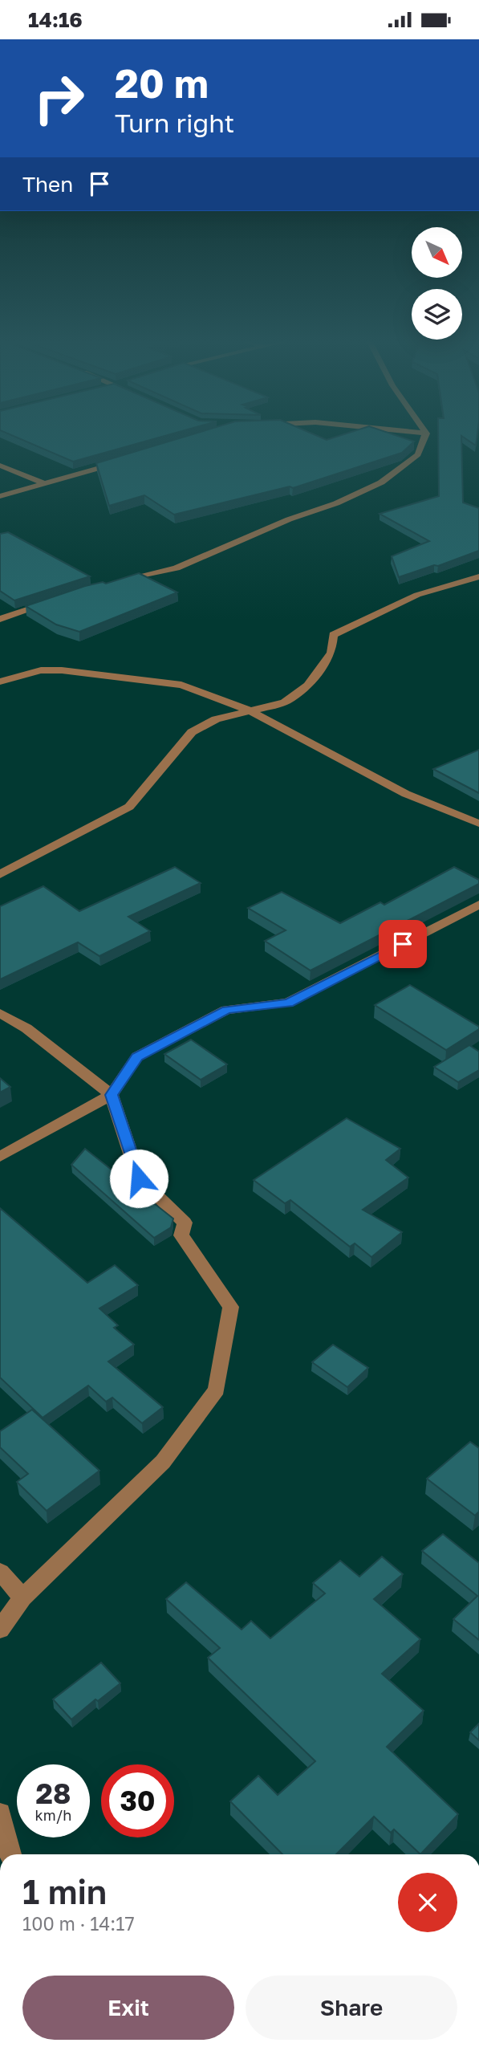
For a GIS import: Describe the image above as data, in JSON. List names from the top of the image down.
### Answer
{
  "north": "bottom right",
  "page": {
    "status": "14:16",
    "turn": ["20 m", "Turn right"],
    "then": "Then",
    "speed": "28 km/h",
    "limit": "30",
    "heading": ["1 min", "100 m · 14:17"],
    "buttons": ["Exit", "Share"]
  }
}
